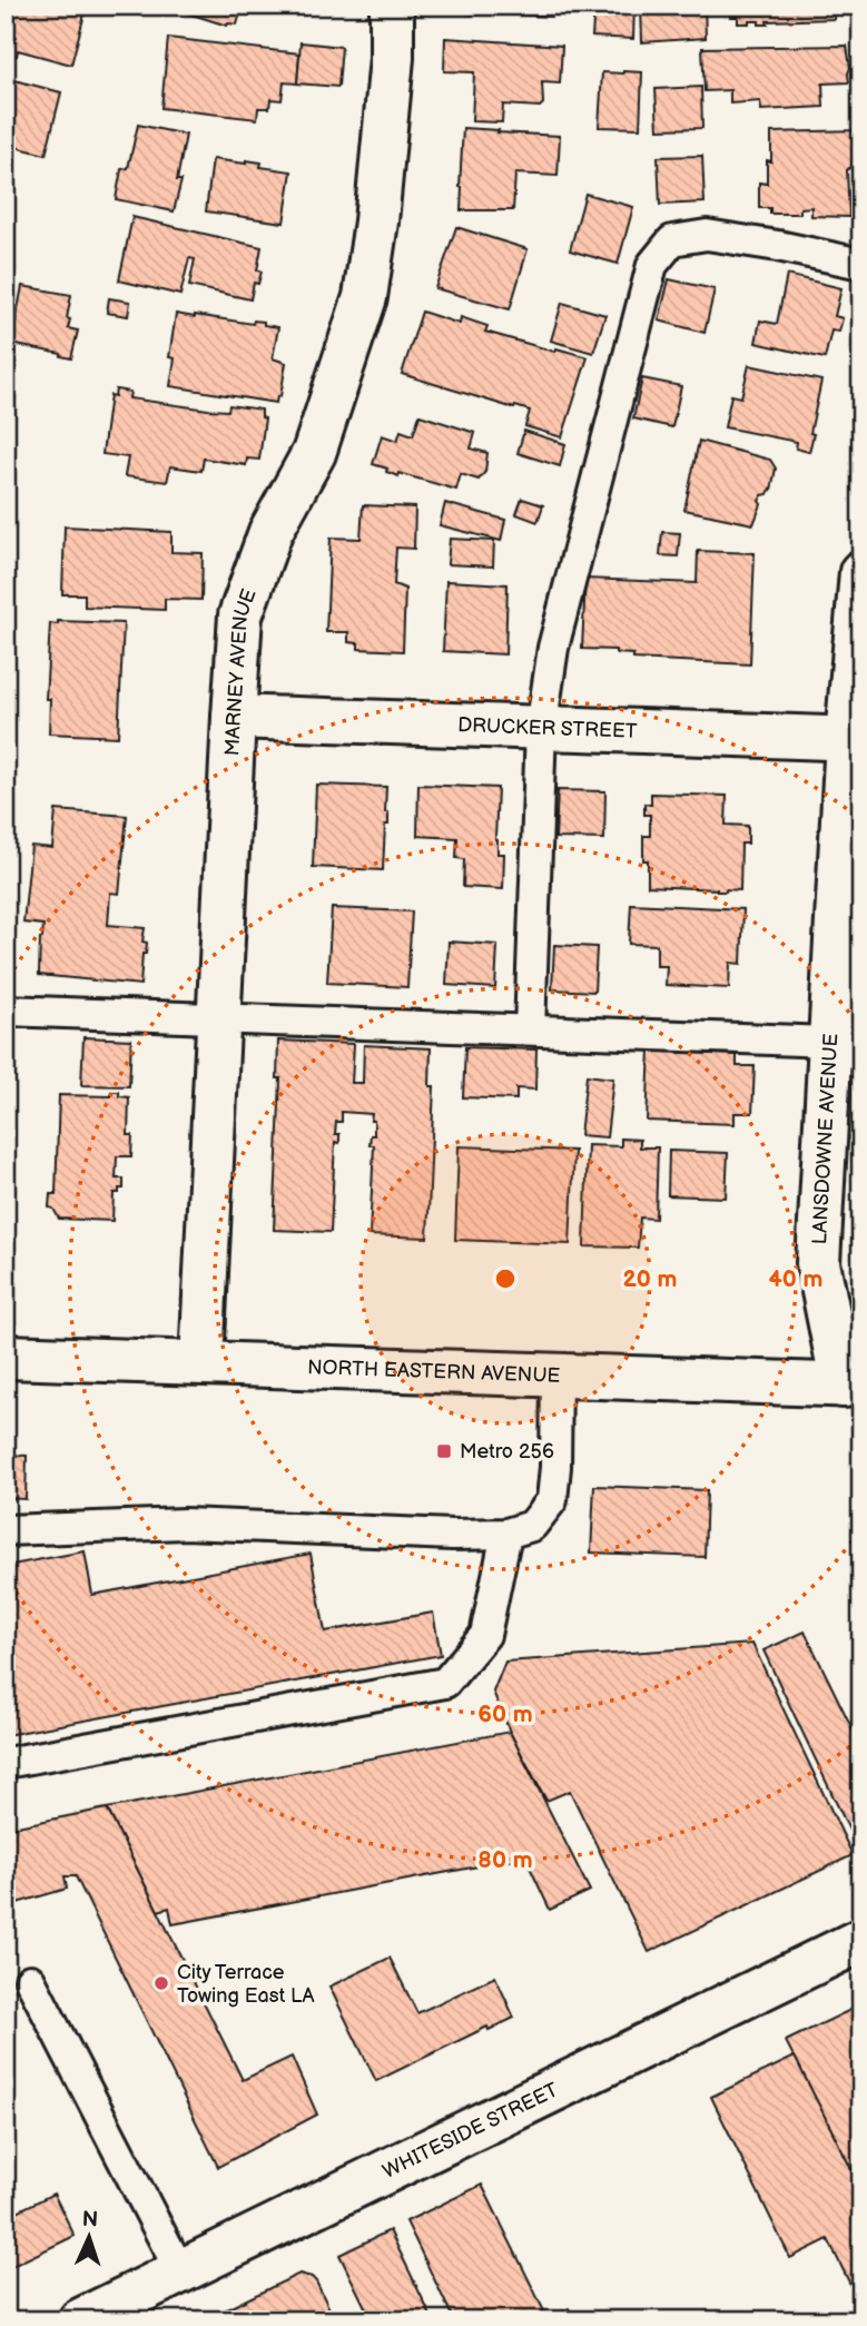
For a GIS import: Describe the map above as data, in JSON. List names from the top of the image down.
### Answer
{
  "streets": {
    "street": [
      "MARNEY AVENUE",
      "DRUCKER STREET",
      "LANSDOWNE AVENUE",
      "NORTH EASTERN AVENUE",
      "WHITESIDE STREET"
    ]
  },
  "crossings": [
    ["MARNEY AVENUE", "DRUCKER STREET"],
    ["MARNEY AVENUE", "NORTH EASTERN AVENUE"],
    ["DRUCKER STREET", "LANSDOWNE AVENUE"],
    ["LANSDOWNE AVENUE", "NORTH EASTERN AVENUE"]
  ],
  "places": {
    "transit": ["Metro 256"],
    "other": ["City Terrace Towing East LA"]
  },
  "north": "top",
  "rings": [
    "20 m",
    "40 m",
    "60 m",
    "80 m"
  ]
}
